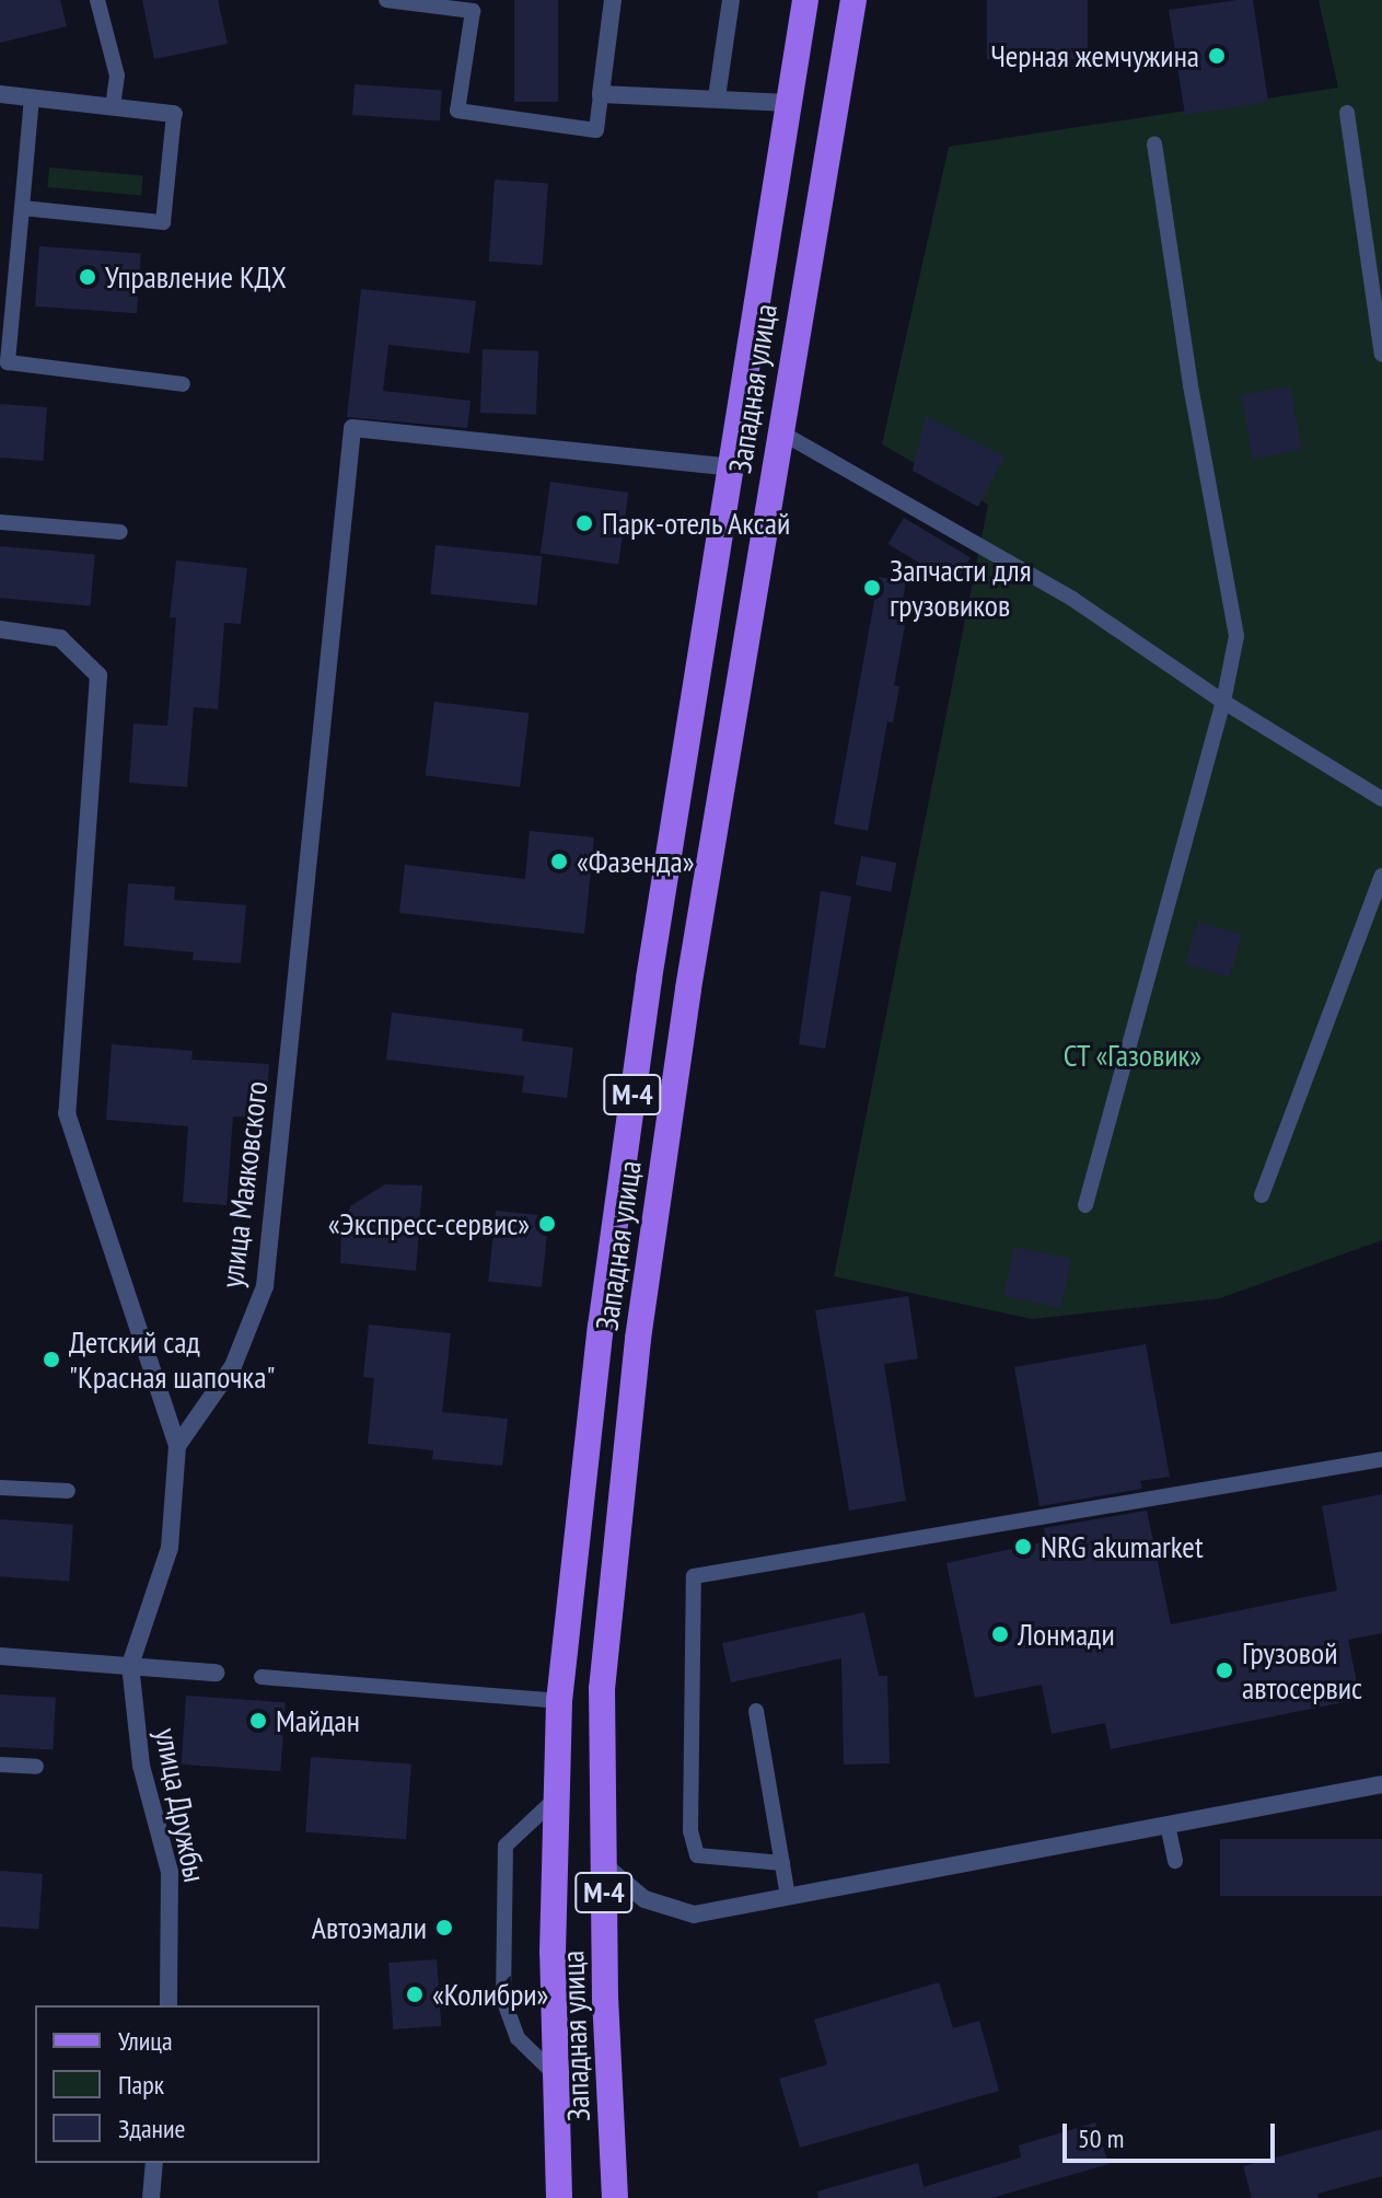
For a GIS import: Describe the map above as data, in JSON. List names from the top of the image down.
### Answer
{
  "streets": {
    "main road": ["Западная улица", "М-4"],
    "street": ["улица Маяковского", "улица Дружбы"]
  },
  "crossings": [
    ["Западная улица", "улица Маяковского"],
    ["улица Маяковского", "улица Дружбы"]
  ],
  "parks": ["СТ «Газовик»"],
  "places": [
    "Черная жемчужина",
    "Управление КДХ",
    "Парк-отель Аксай",
    "Запчасти для грузовиков",
    "«Фазенда»",
    "«Экспресс-сервис»",
    "Детский сад \"Красная шапочка\"",
    "NRG akumarket",
    "Лонмади",
    "Грузовой автосервис",
    "Майдан",
    "Автоэмали",
    "«Колибри»"
  ],
  "legend": ["Улица", "Парк", "Здание"],
  "scale_bar": "50 m"
}
